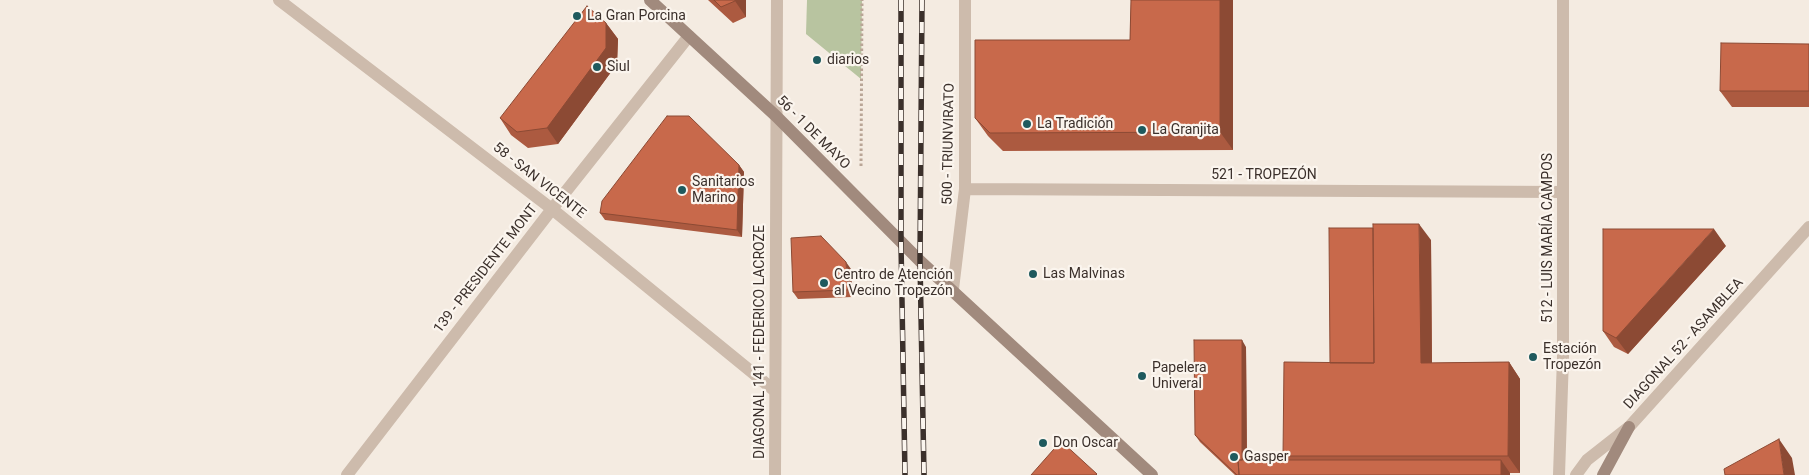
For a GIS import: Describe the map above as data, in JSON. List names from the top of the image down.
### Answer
{
  "streets": {
    "main road": ["56 - 1 DE MAYO"],
    "street": [
      "500 - TRIUNVIRATO",
      "521 - TROPEZÓN",
      "58 - SAN VICENTE",
      "512 - LUIS MARÍA CAMPOS",
      "139 - PRESIDENTE MONT",
      "DIAGONAL 141 - FEDERICO LACROZE",
      "DIAGONAL 52 - ASAMBLEA"
    ]
  },
  "crossings": [
    ["56 - 1 DE MAYO", "500 - TRIUNVIRATO"],
    ["56 - 1 DE MAYO", "139 - PRESIDENTE MONT"],
    ["56 - 1 DE MAYO", "DIAGONAL 141 - FEDERICO LACROZE"],
    ["500 - TRIUNVIRATO", "521 - TROPEZÓN"],
    ["521 - TROPEZÓN", "512 - LUIS MARÍA CAMPOS"],
    ["58 - SAN VICENTE", "139 - PRESIDENTE MONT"],
    ["58 - SAN VICENTE", "DIAGONAL 141 - FEDERICO LACROZE"]
  ],
  "places": [
    "La Gran Porcina",
    "diarios",
    "Siul",
    "La Tradición",
    "La Granjita",
    "Sanitarios Marino",
    "Las Malvinas",
    "Centro de Atención al Vecino Tropezón",
    "Estación Tropezón",
    "Papelera Univeral",
    "Don Oscar",
    "Gasper"
  ]
}
